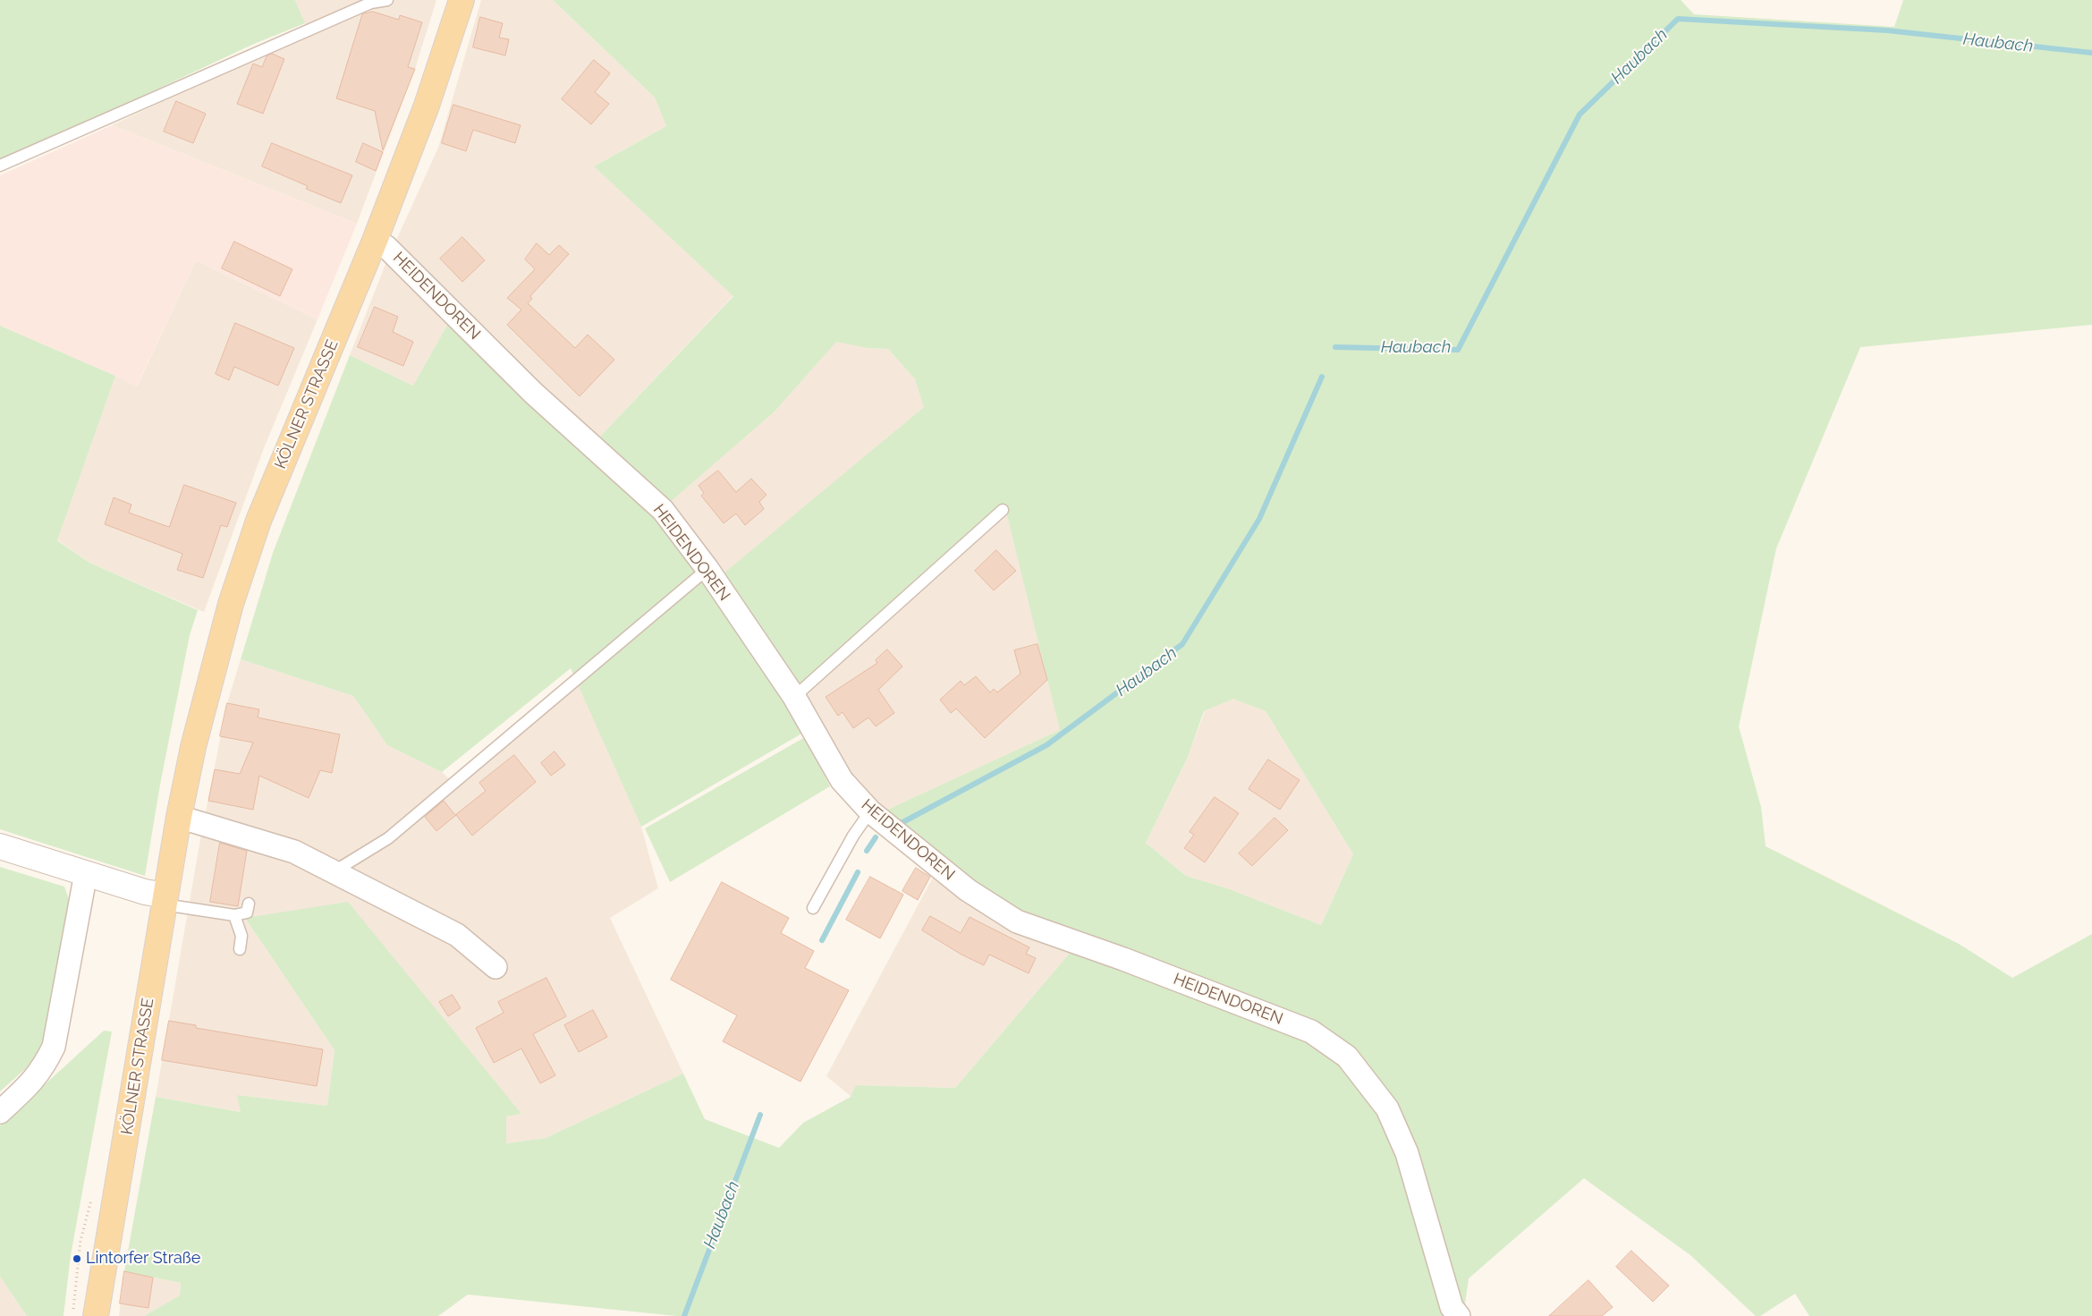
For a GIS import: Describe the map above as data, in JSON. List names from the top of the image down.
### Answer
{
  "streets": {
    "main road": ["KÖLNER STRASSE"],
    "street": ["HEIDENDOREN"]
  },
  "crossings": [
    ["HEIDENDOREN", "KÖLNER STRASSE"]
  ],
  "water": ["Haubach"],
  "places": ["Lintorfer Straße"]
}
